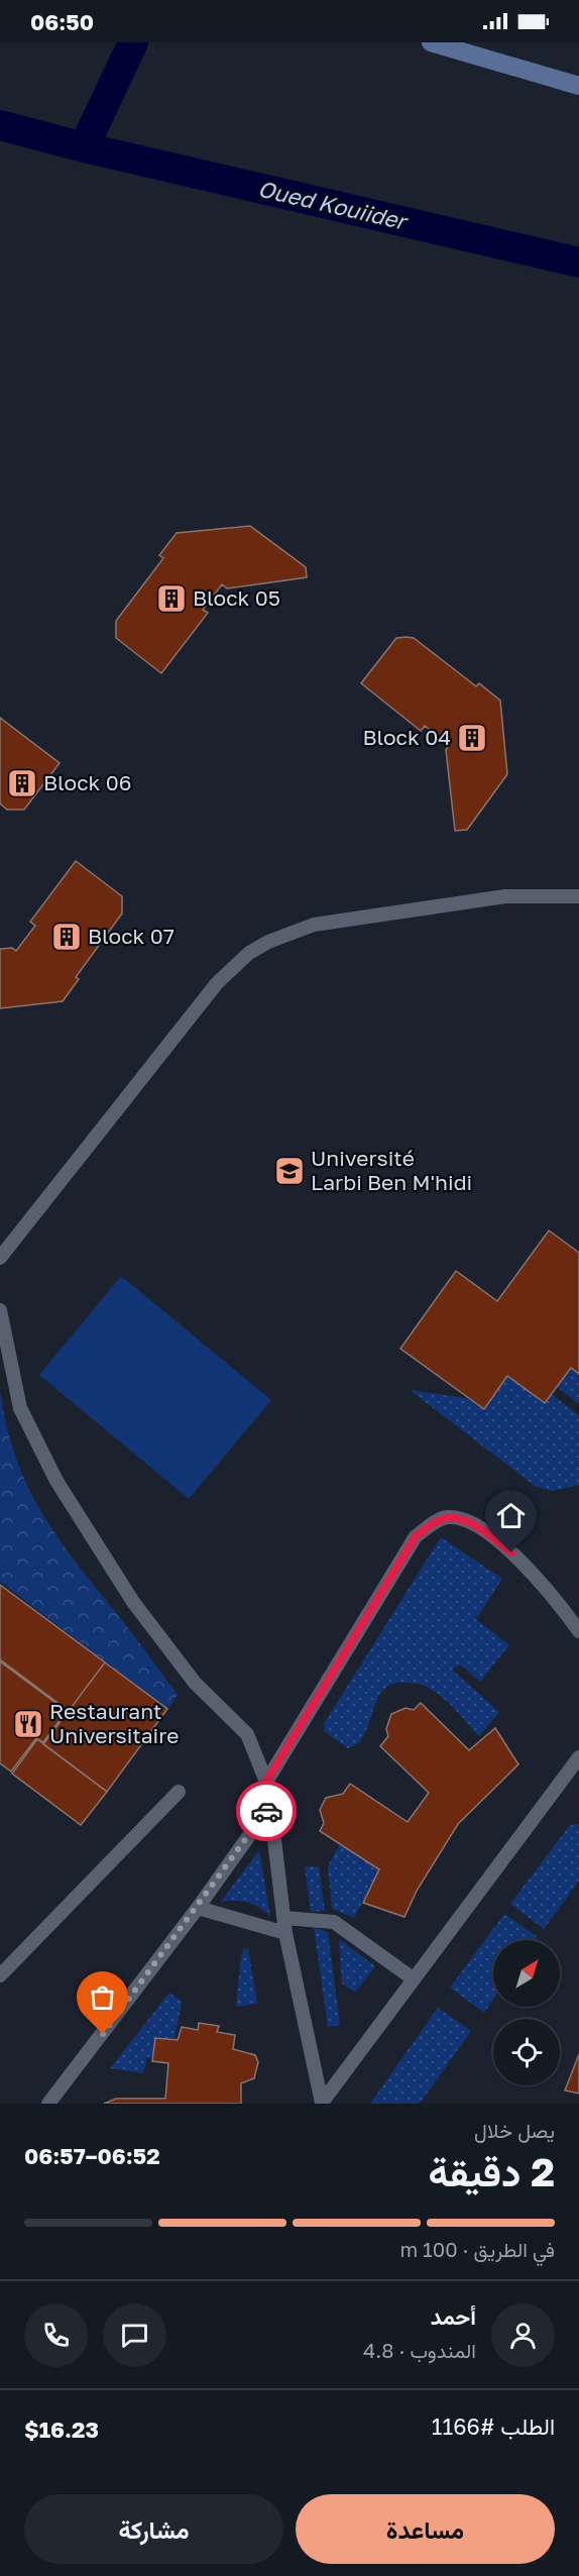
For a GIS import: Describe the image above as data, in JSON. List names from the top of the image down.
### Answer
{
  "water": ["Oued Kouiider"],
  "places": {
    "building": [
      "Block 05",
      "Block 04",
      "Block 06",
      "Block 07"
    ],
    "school or university": ["Université Larbi Ben M'hidi"],
    "restaurant": ["Restaurant Universitaire"]
  },
  "north": "top right",
  "page": {
    "status": "06:50",
    "heading": ["2 دقيقة", "يصل خلال", "06:52–06:57"],
    "panel": [
      "أحمد",
      "المندوب · 4.8",
      "الطلب #1166",
      "$16.23"
    ],
    "bar": "في الطريق · 100 m",
    "buttons": ["مساعدة", "مشاركة"]
  }
}
